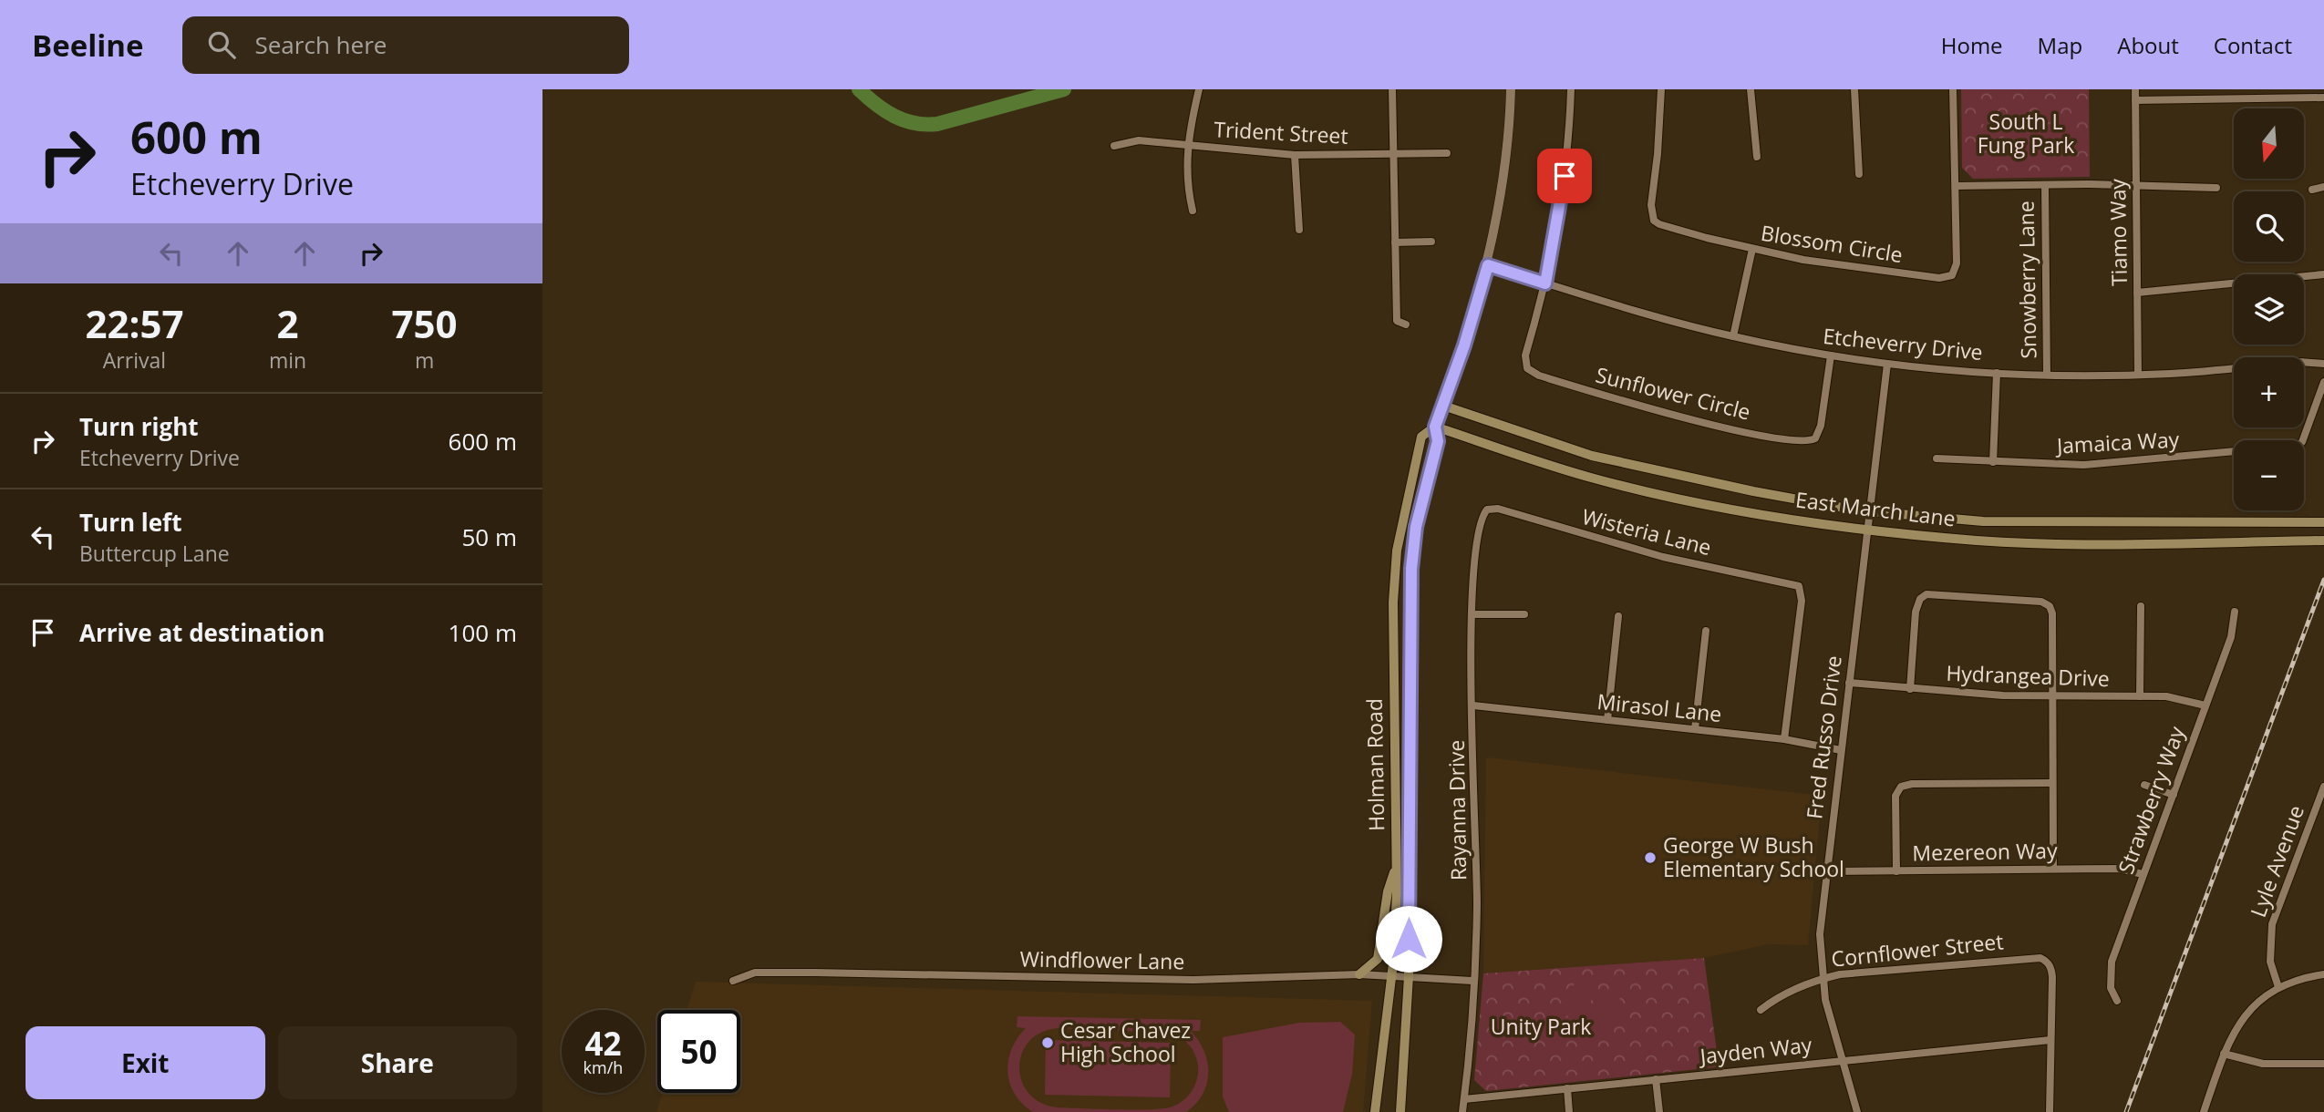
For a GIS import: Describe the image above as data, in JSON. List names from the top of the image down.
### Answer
{
  "streets": {
    "main road": ["East March Lane", "Holman Road"],
    "street": [
      "Trident Street",
      "Tiamo Way",
      "Blossom Circle",
      "Snowberry Lane",
      "Etcheverry Drive",
      "Sunflower Circle",
      "Jamaica Way",
      "Wisteria Lane",
      "Hydrangea Drive",
      "Mirasol Lane",
      "Fred Russo Drive",
      "Strawberry Way",
      "Rayanna Drive",
      "Mezereon Way",
      "Lyle Avenue",
      "Cornflower Street",
      "Windflower Lane",
      "Jayden Way"
    ]
  },
  "crossings": [
    ["Tiamo Way", "Etcheverry Drive"],
    ["Snowberry Lane", "Etcheverry Drive"],
    ["Etcheverry Drive", "Sunflower Circle"],
    ["Etcheverry Drive", "Fred Russo Drive"],
    ["Etcheverry Drive", "Holman Road"],
    ["East March Lane", "Fred Russo Drive"],
    ["East March Lane", "Holman Road"],
    ["Wisteria Lane", "Mirasol Lane"],
    ["Wisteria Lane", "Rayanna Drive"],
    ["Hydrangea Drive", "Fred Russo Drive"],
    ["Hydrangea Drive", "Strawberry Way"],
    ["Mirasol Lane", "Fred Russo Drive"],
    ["Mirasol Lane", "Rayanna Drive"],
    ["Fred Russo Drive", "Mezereon Way"],
    ["Fred Russo Drive", "Cornflower Street"],
    ["Fred Russo Drive", "Jayden Way"],
    ["Holman Road", "Windflower Lane"],
    ["Strawberry Way", "Mezereon Way"],
    ["Rayanna Drive", "Windflower Lane"],
    ["Rayanna Drive", "Jayden Way"],
    ["Cornflower Street", "Jayden Way"]
  ],
  "parks": ["South L Fung Park", "Unity Park"],
  "places": ["George W Bush Elementary School", "Cesar Chavez High School"],
  "north": "bottom",
  "page": {
    "header": "Beeline",
    "search": "Search here",
    "nav": [
      "Home",
      "Map",
      "About",
      "Contact"
    ],
    "turn": ["600 m", "Etcheverry Drive"],
    "map_buttons": ["+", "−"],
    "eta": [
      "22:57",
      "Arrival",
      "2",
      "min",
      "750",
      "m"
    ],
    "list": [
      {
        "name": "Turn right",
        "note": "Etcheverry Drive",
        "value": "600 m"
      },
      {
        "name": "Turn left",
        "note": "Buttercup Lane",
        "value": "50 m"
      },
      {
        "name": "Arrive at destination",
        "value": "100 m"
      }
    ],
    "speed": "42 km/h",
    "limit": "50",
    "buttons": ["Exit", "Share"]
  }
}
